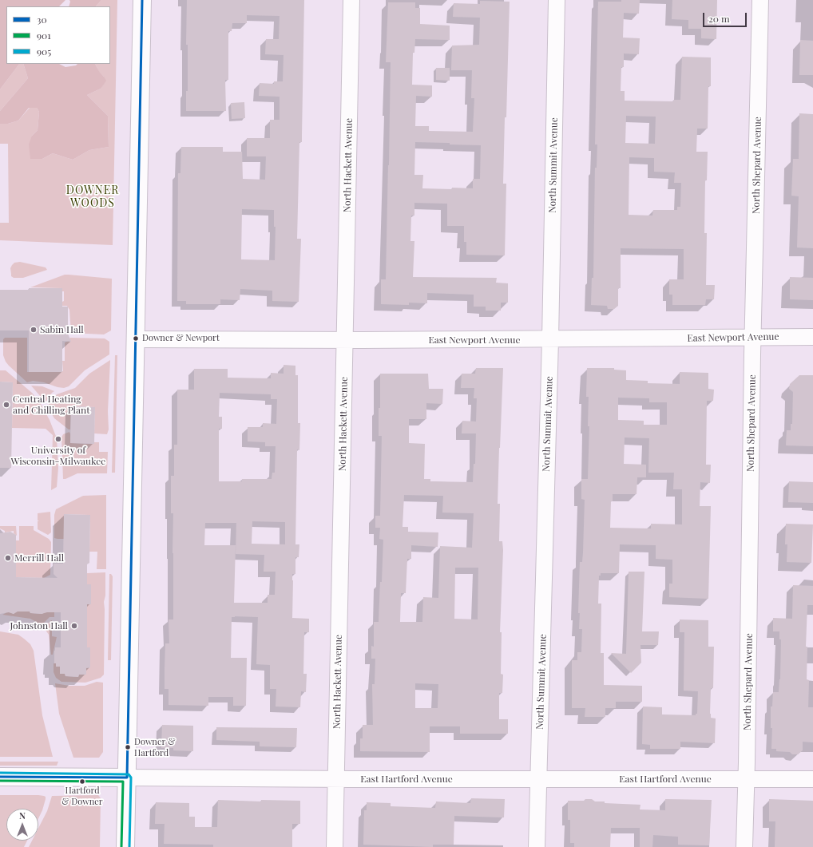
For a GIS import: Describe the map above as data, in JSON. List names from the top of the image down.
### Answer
{
  "streets": {
    "street": [
      "North Hackett Avenue",
      "North Summit Avenue",
      "North Shepard Avenue",
      "East Newport Avenue",
      "East Hartford Avenue"
    ]
  },
  "crossings": [
    ["North Hackett Avenue", "East Newport Avenue"],
    ["North Hackett Avenue", "East Hartford Avenue"],
    ["North Summit Avenue", "East Newport Avenue"],
    ["North Summit Avenue", "East Hartford Avenue"],
    ["North Shepard Avenue", "East Newport Avenue"],
    ["North Shepard Avenue", "East Hartford Avenue"]
  ],
  "districts": ["DOWNER WOODS"],
  "places": [
    "Sabin Hall",
    "Downer & Newport",
    "Central Heating and Chilling Plant",
    "University of Wisconsin-Milwaukee",
    "Merrill Hall",
    "Johnston Hall",
    "Downer & Hartford",
    "Hartford & Downer"
  ],
  "lines": ["transit line 30", "transit line 905", "transit line 901"],
  "legend": ["30", "901", "905"],
  "scale_bar": "20 m",
  "north": "top"
}
